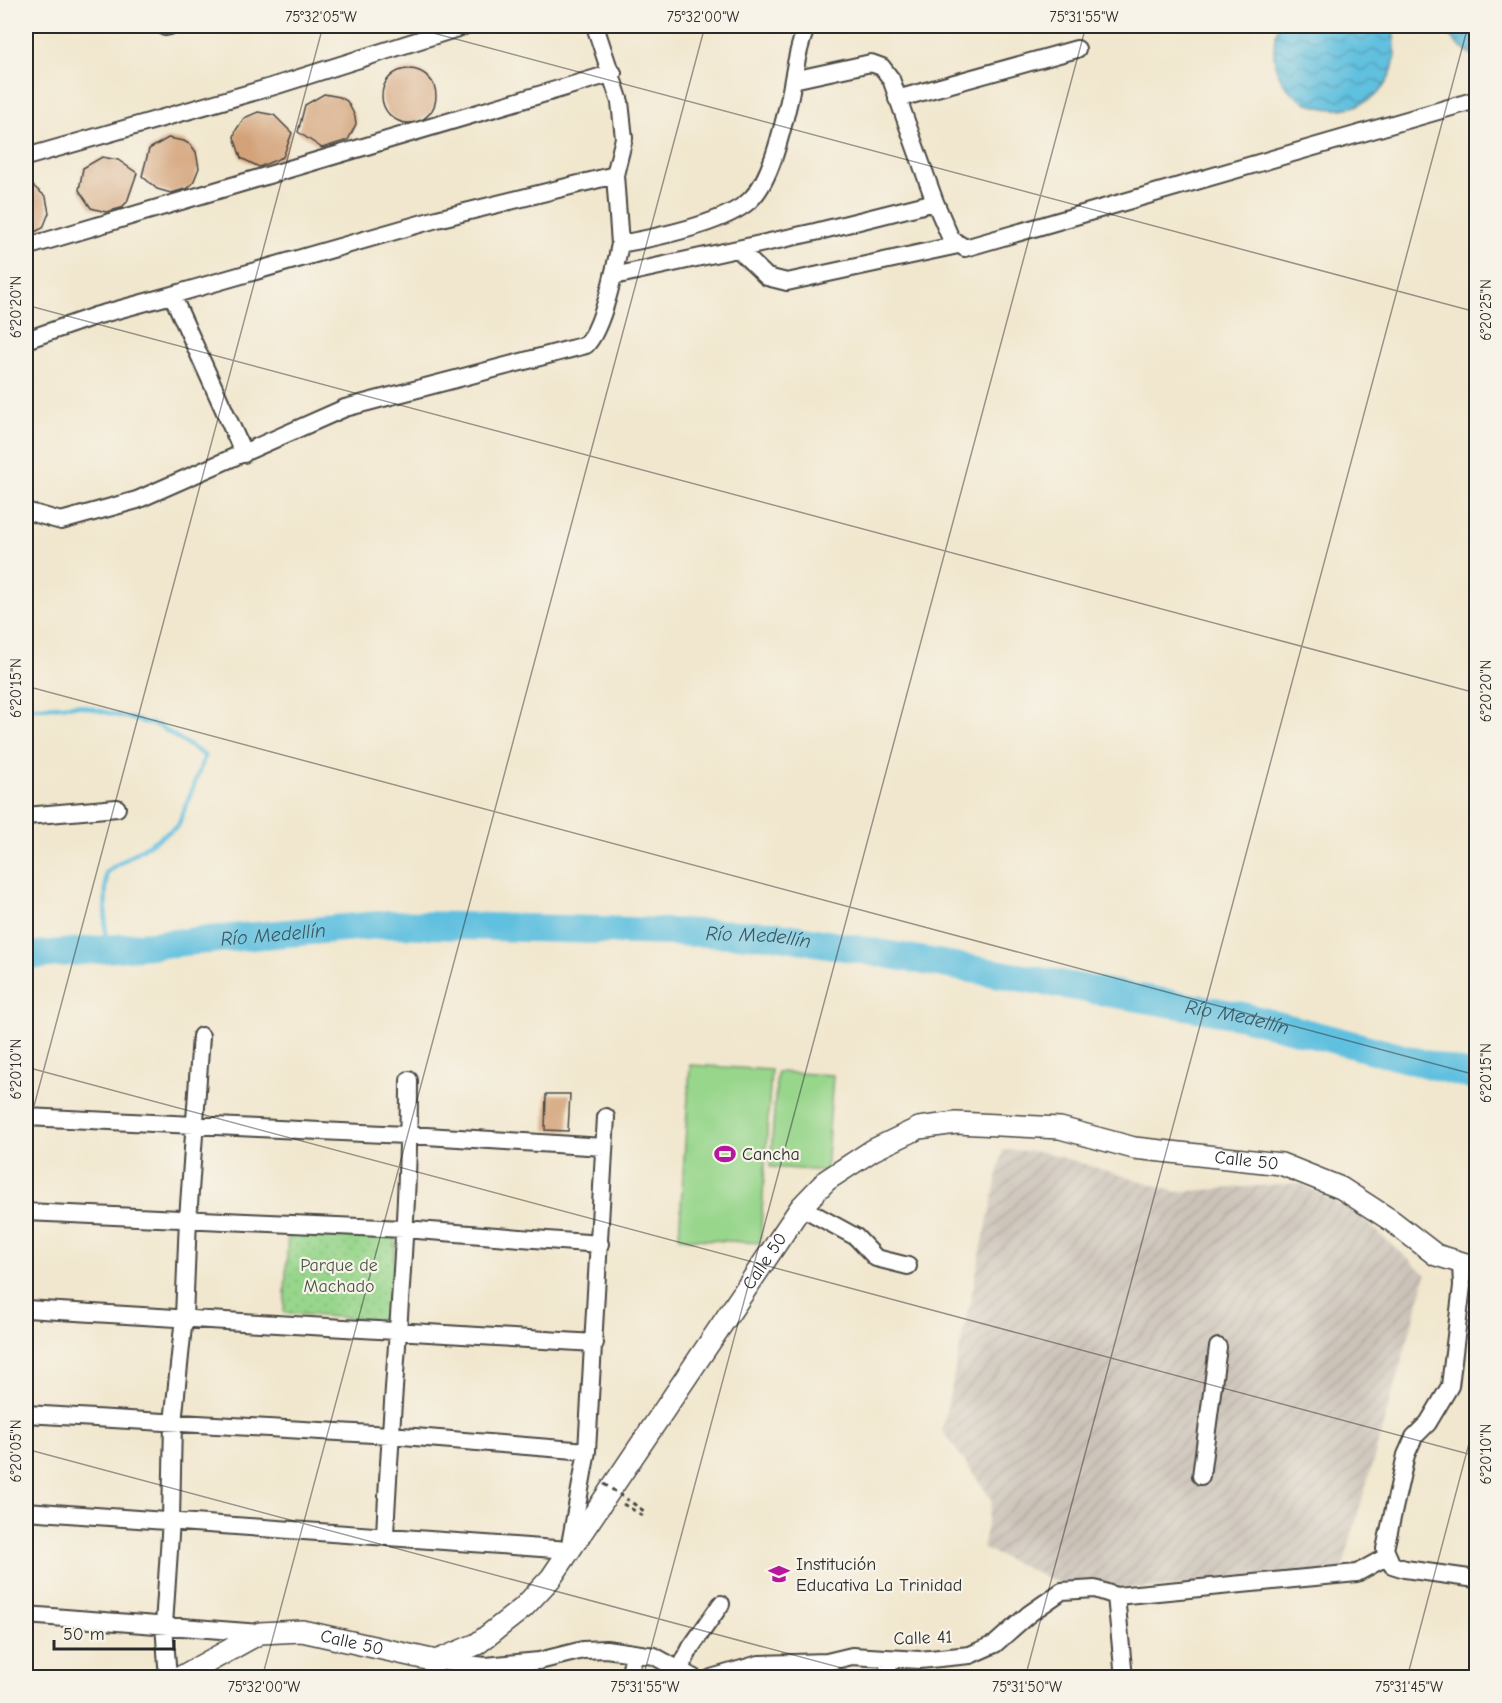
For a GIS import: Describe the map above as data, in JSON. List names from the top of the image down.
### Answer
{
  "streets": {
    "main road": ["Calle 50"],
    "street": ["Calle 41"]
  },
  "water": ["Río Medellín"],
  "parks": ["Parque de Machado"],
  "places": {
    "sports": ["Cancha"],
    "school or university": ["Institución Educativa La Trinidad"]
  },
  "scale_bar": "50 m",
  "coordinates": [
    "75°32'05\"W",
    "75°32'00\"W",
    "75°31'55\"W",
    "6°20'20\"N",
    "6°20'25\"N",
    "6°20'15\"N",
    "6°20'10\"N",
    "6°20'05\"N",
    "75°31'50\"W",
    "75°31'45\"W"
  ]
}
